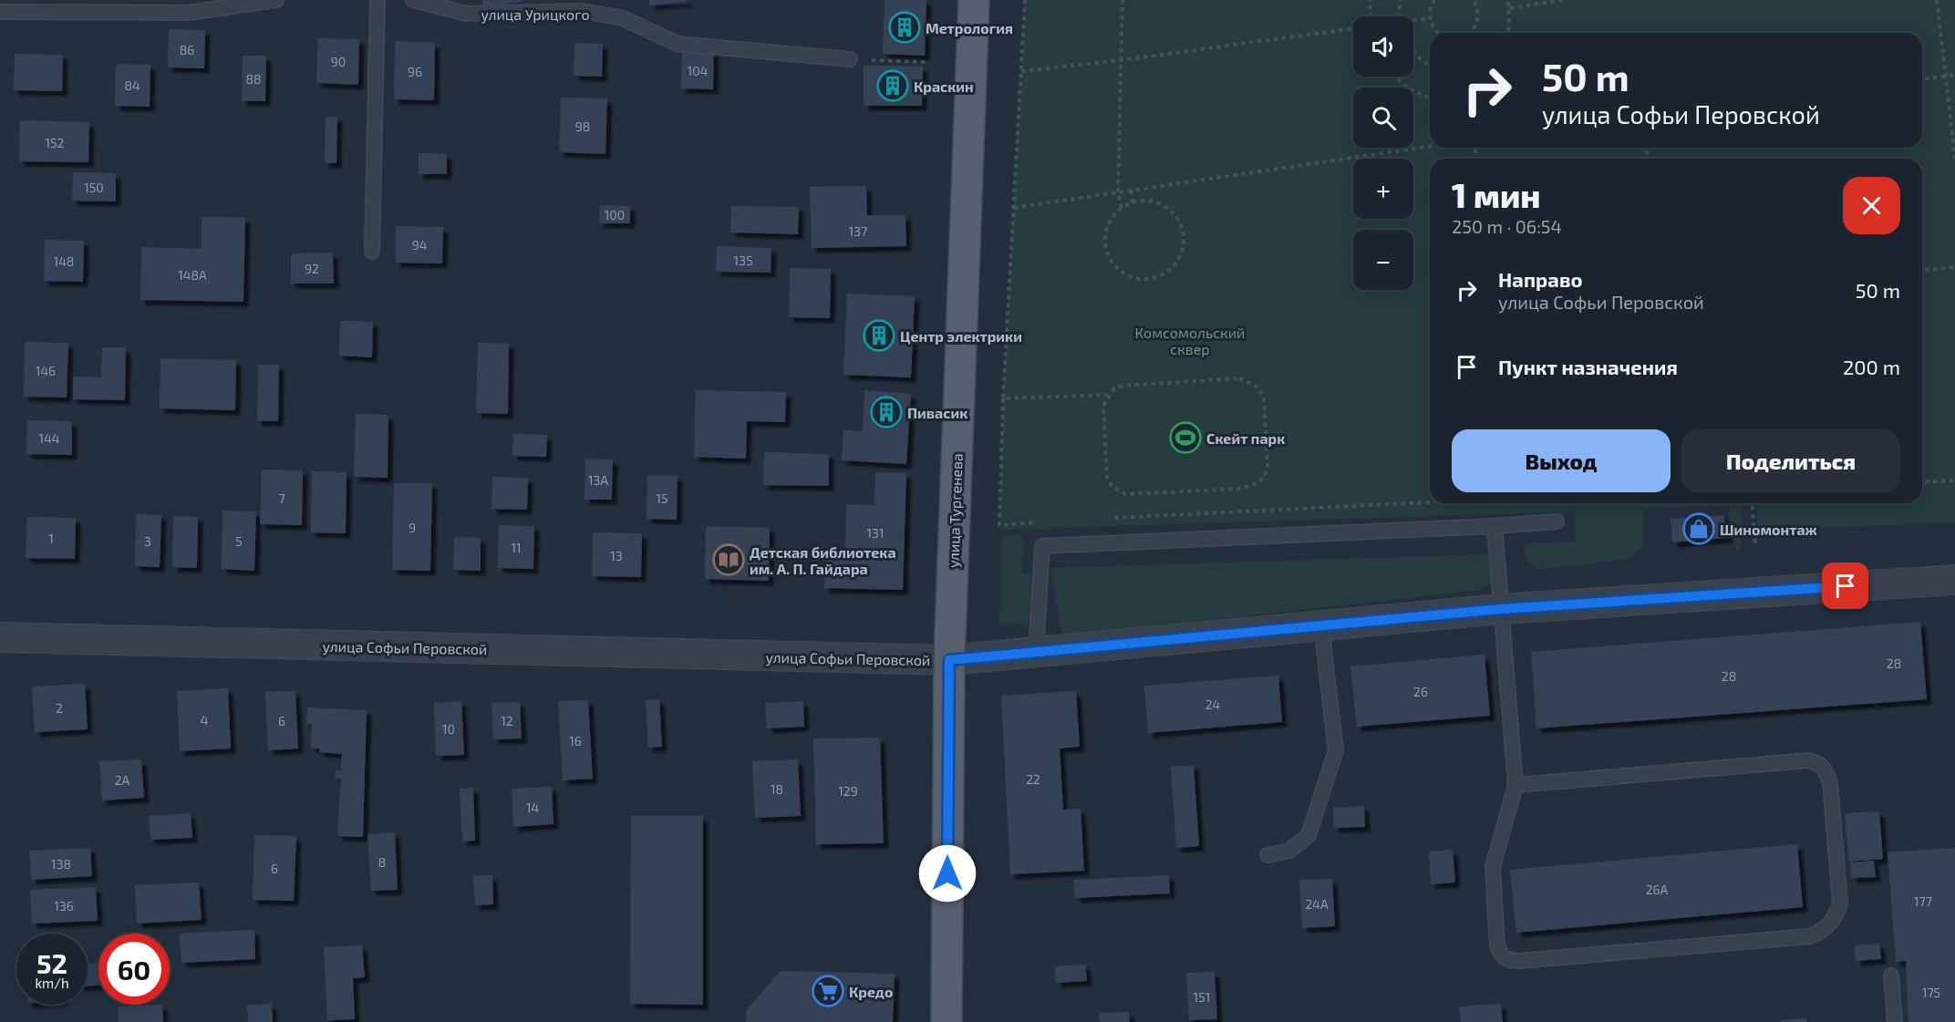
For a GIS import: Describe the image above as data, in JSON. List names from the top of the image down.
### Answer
{
  "streets": {
    "main road": ["улица Тургенева"],
    "street": ["улица Софьи Перовской"],
    "lane": ["улица Урицкого"]
  },
  "crossings": [
    ["улица Тургенева", "улица Софьи Перовской"]
  ],
  "parks": ["Комсомольский сквер"],
  "places": {
    "building": [
      "Метрология",
      "Краскин",
      "Центр электрики",
      "Пивасик"
    ],
    "sports": ["Скейт парк"],
    "shop": ["Шиномонтаж"],
    "library": ["Детская библиотека им. А. П. Гайдара"],
    "supermarket": ["Кредо"]
  },
  "house_numbers": [
    "86",
    "90",
    "104",
    "96",
    "88",
    "84",
    "98",
    "152",
    "150",
    "100",
    "137",
    "94",
    "135",
    "148",
    "92",
    "148А",
    "146",
    "144",
    "13А",
    "7",
    "15",
    "9",
    "131",
    "1",
    "3",
    "5",
    "11",
    "13",
    "28",
    "28",
    "26",
    "24",
    "2",
    "4",
    "6",
    "12",
    "10",
    "16",
    "22",
    "2А",
    "18",
    "129",
    "14",
    "8",
    "138",
    "6",
    "26А",
    "177",
    "24А",
    "136",
    "175",
    "151"
  ],
  "page": {
    "map_buttons": ["+", "−"],
    "turn": ["50 m", "улица Софьи Перовской"],
    "heading": ["1 мин", "250 m · 06:54"],
    "list": [
      {
        "name": "Направо",
        "note": "улица Софьи Перовской",
        "value": "50 m"
      },
      {
        "name": "Пункт назначения",
        "value": "200 m"
      }
    ],
    "buttons": ["Выход", "Поделиться"],
    "speed": "52 km/h",
    "limit": "60"
  }
}
